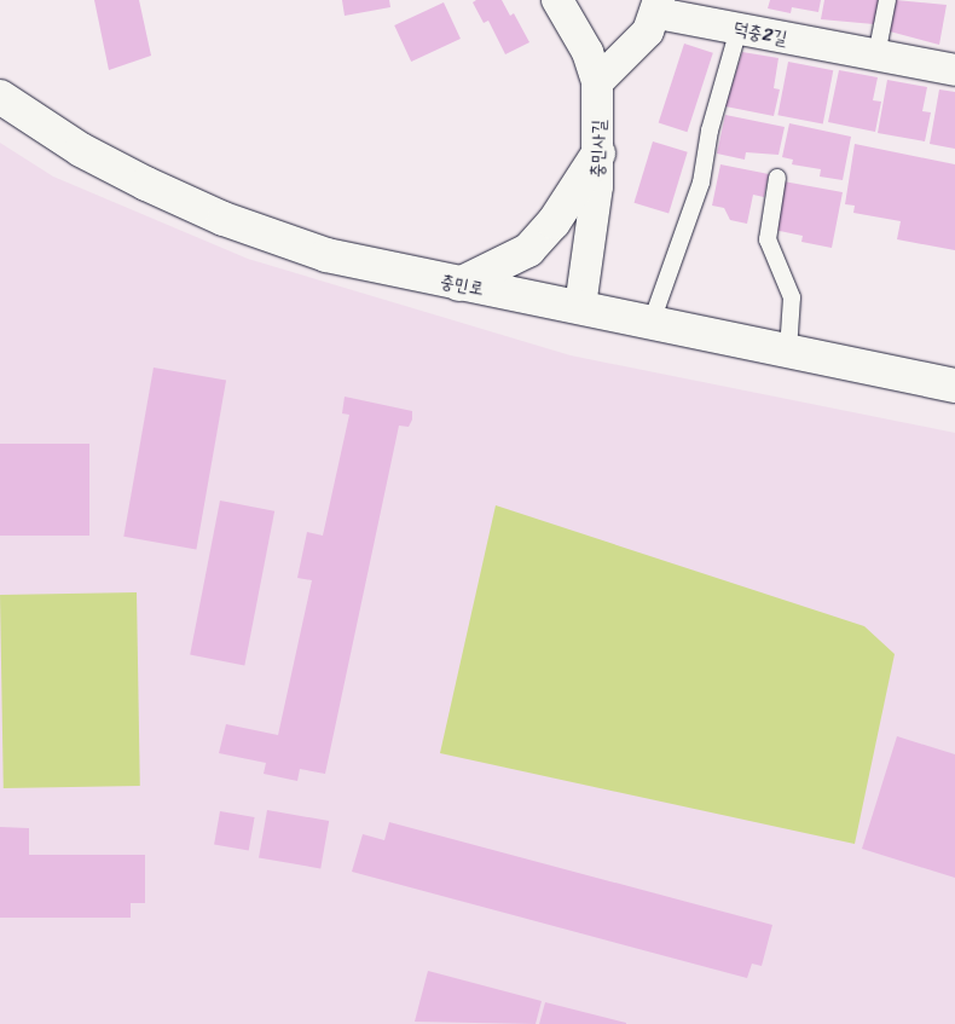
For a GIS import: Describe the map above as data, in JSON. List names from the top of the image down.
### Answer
{
  "streets": {
    "street": ["덕충2길", "충민사길", "충민로"]
  },
  "crossings": [
    ["덕충2길", "충민사길"],
    ["충민사길", "충민로"]
  ]
}
